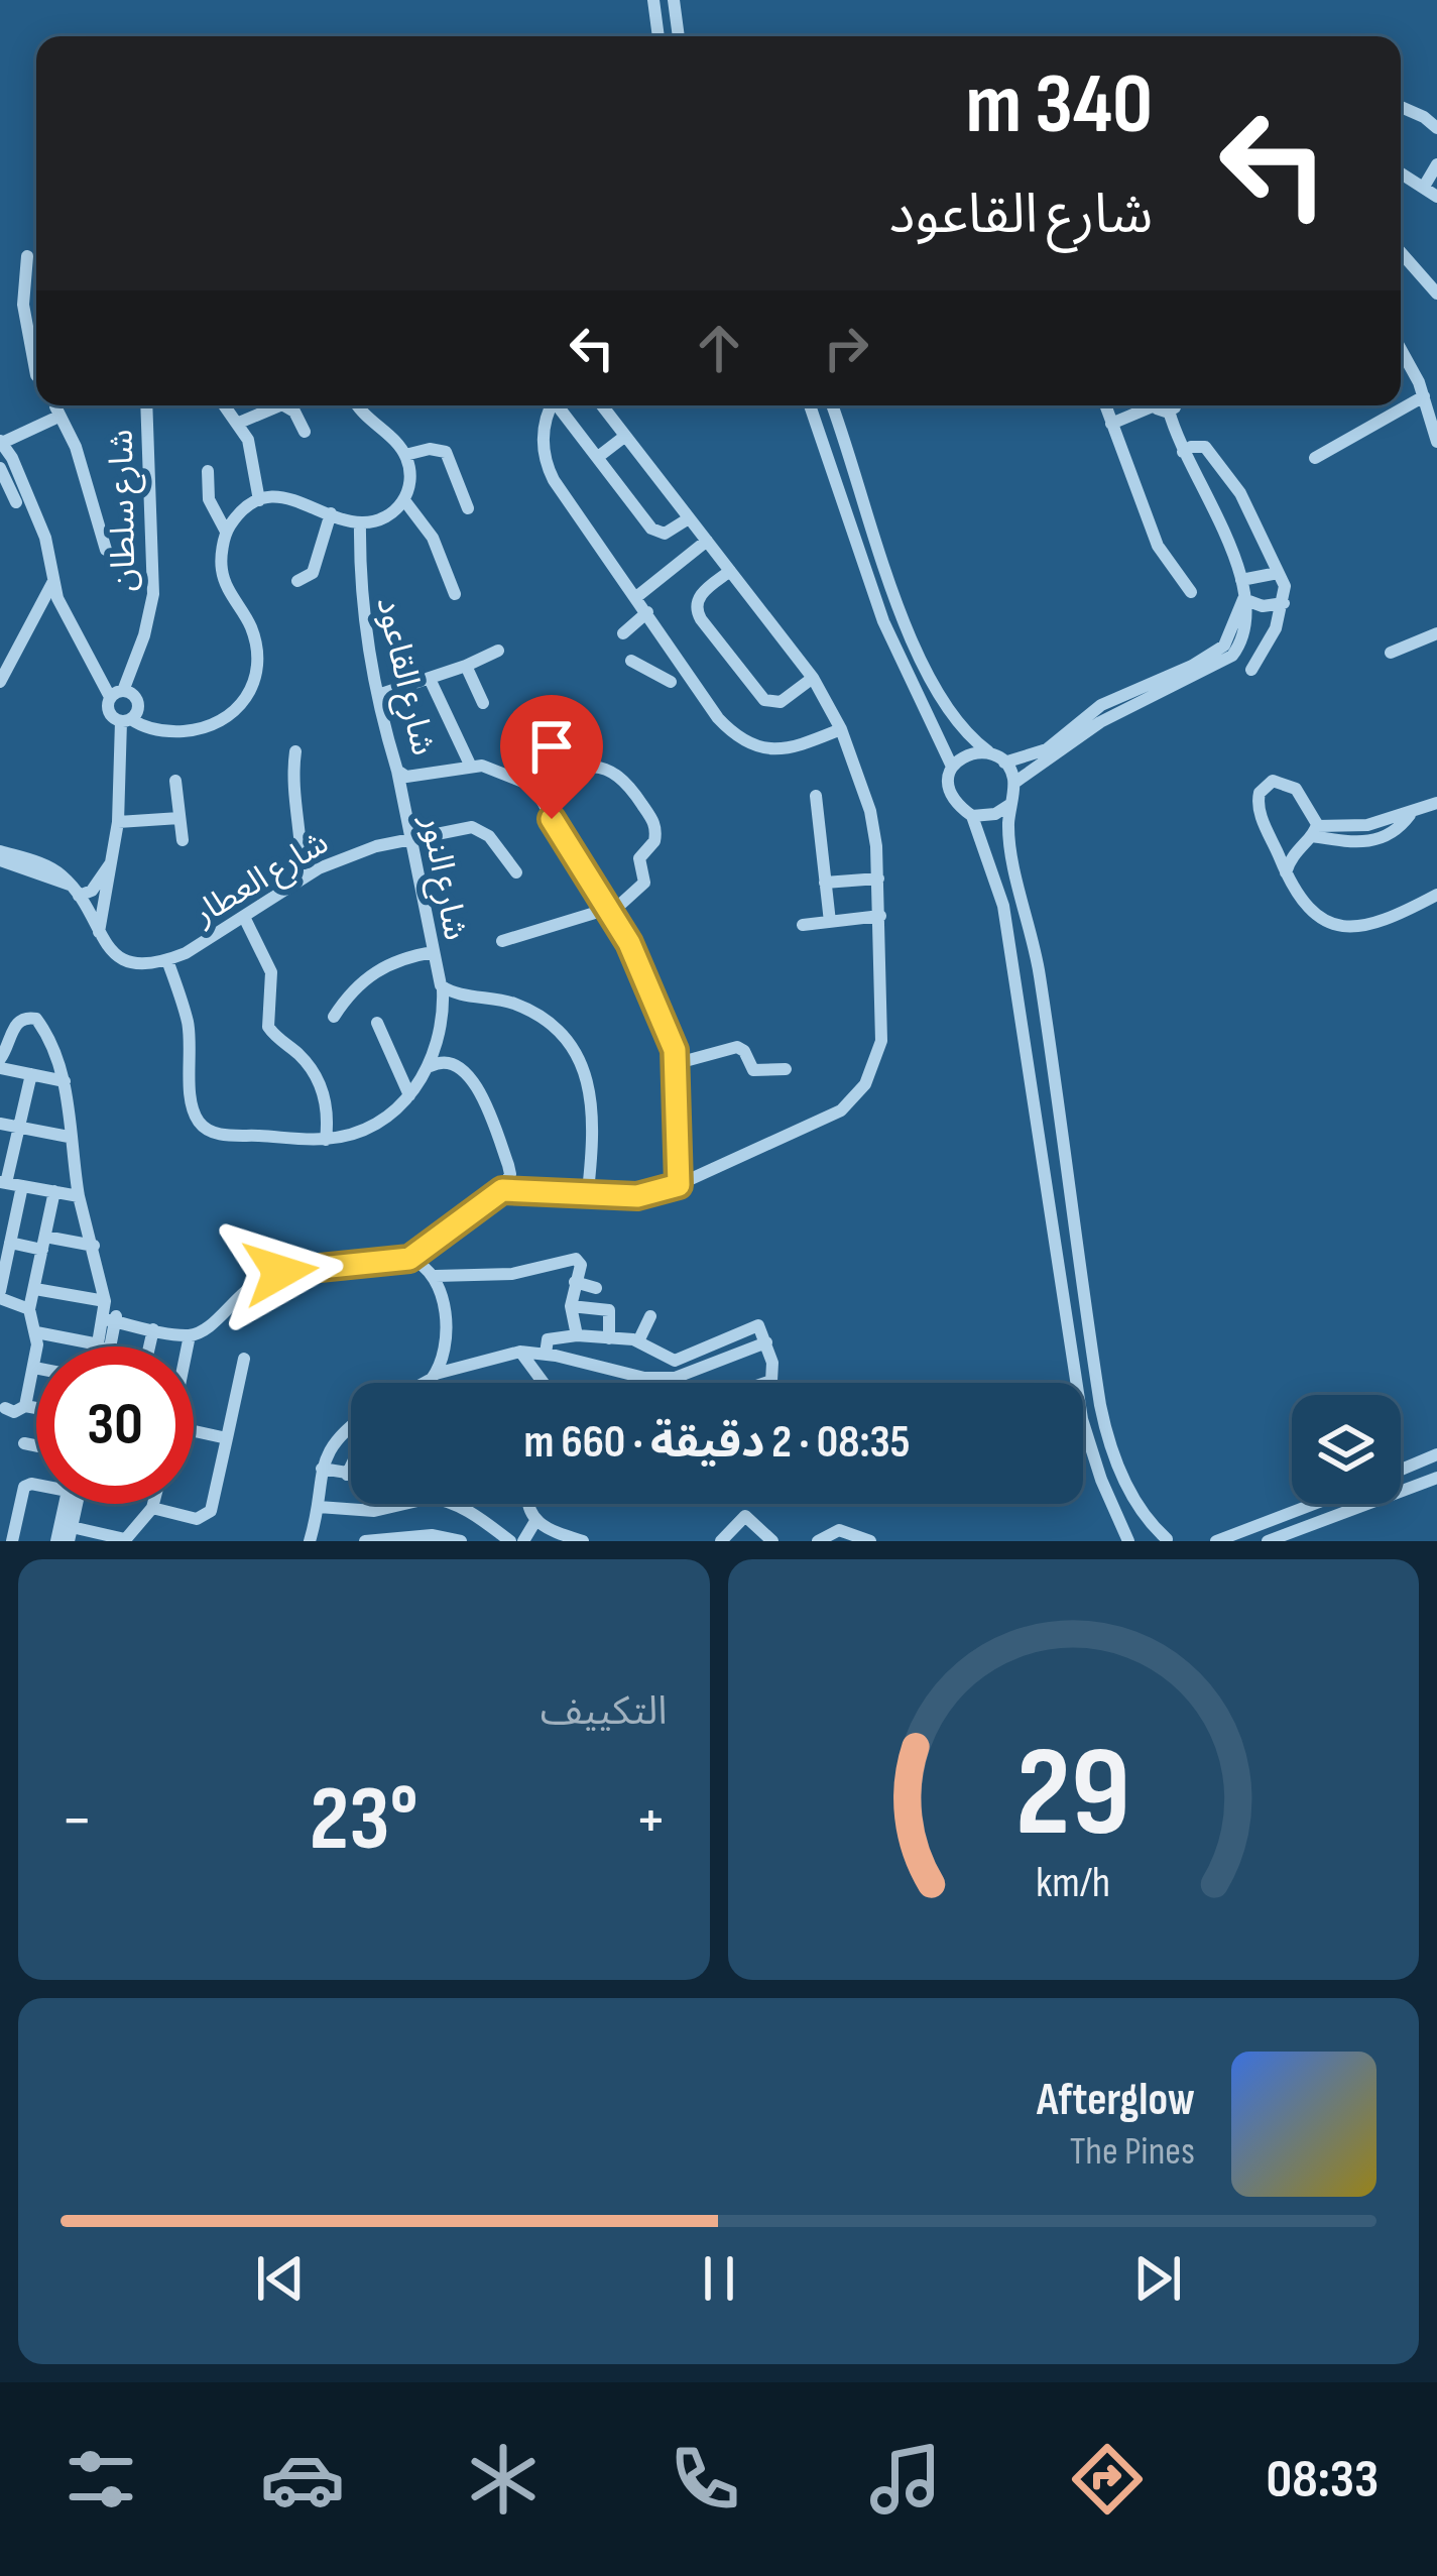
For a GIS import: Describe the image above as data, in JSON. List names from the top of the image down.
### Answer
{
  "streets": {
    "street": [
      "شارع سلطان",
      "شارع القاعود",
      "شارع العطار",
      "شارع النور"
    ]
  },
  "crossings": [
    ["شارع القاعود", "شارع النور"],
    ["شارع العطار", "شارع النور"]
  ],
  "page": {
    "turn": ["340 m", "شارع القاعود"],
    "limit": "30",
    "trip": "08:35 · 2 دقيقة · 660 m",
    "tile": "التكييف",
    "heat": ["−", "23°", "+"],
    "song": ["Afterglow", "The Pines"],
    "tabs": "08:33",
    "gauge": ["29", "km/h"]
  }
}
